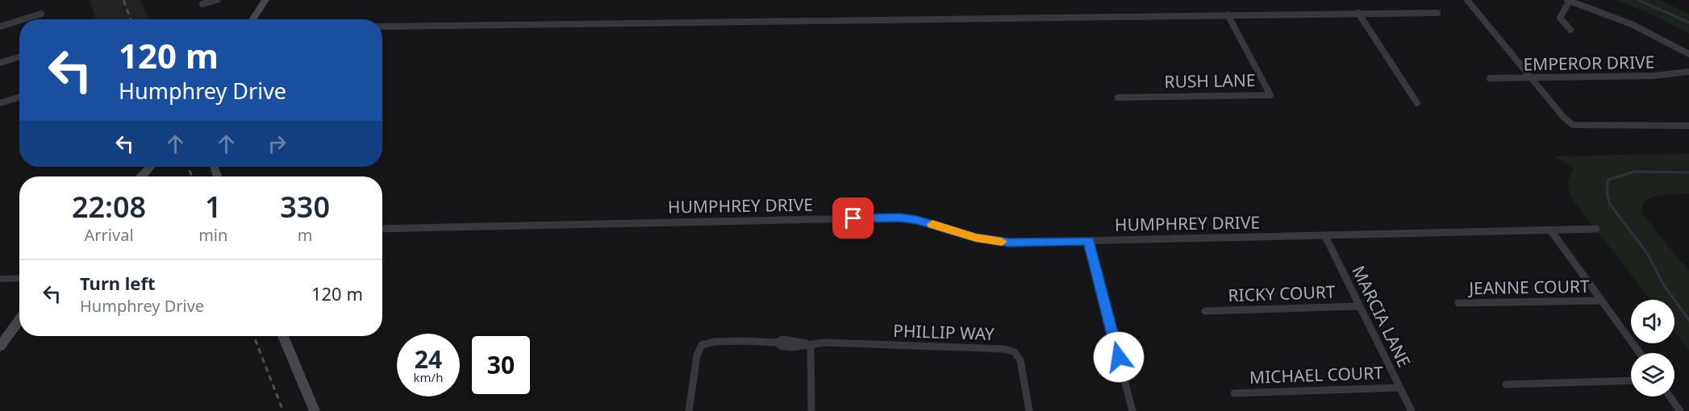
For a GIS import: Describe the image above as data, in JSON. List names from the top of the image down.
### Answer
{
  "streets": {
    "street": [
      "EMPEROR DRIVE",
      "RUSH LANE",
      "HUMPHREY DRIVE",
      "JEANNE COURT",
      "RICKY COURT",
      "MARCIA LANE",
      "PHILLIP WAY",
      "MICHAEL COURT"
    ]
  },
  "crossings": [
    ["HUMPHREY DRIVE", "MARCIA LANE"],
    ["RICKY COURT", "MARCIA LANE"],
    ["MARCIA LANE", "MICHAEL COURT"]
  ],
  "page": {
    "turn": ["120 m", "Humphrey Drive"],
    "eta": [
      "22:08",
      "Arrival",
      "1",
      "min",
      "330",
      "m"
    ],
    "list": [
      {
        "name": "Turn left",
        "note": "Humphrey Drive",
        "value": "120 m"
      }
    ],
    "speed": "24 km/h",
    "limit": "30"
  }
}
